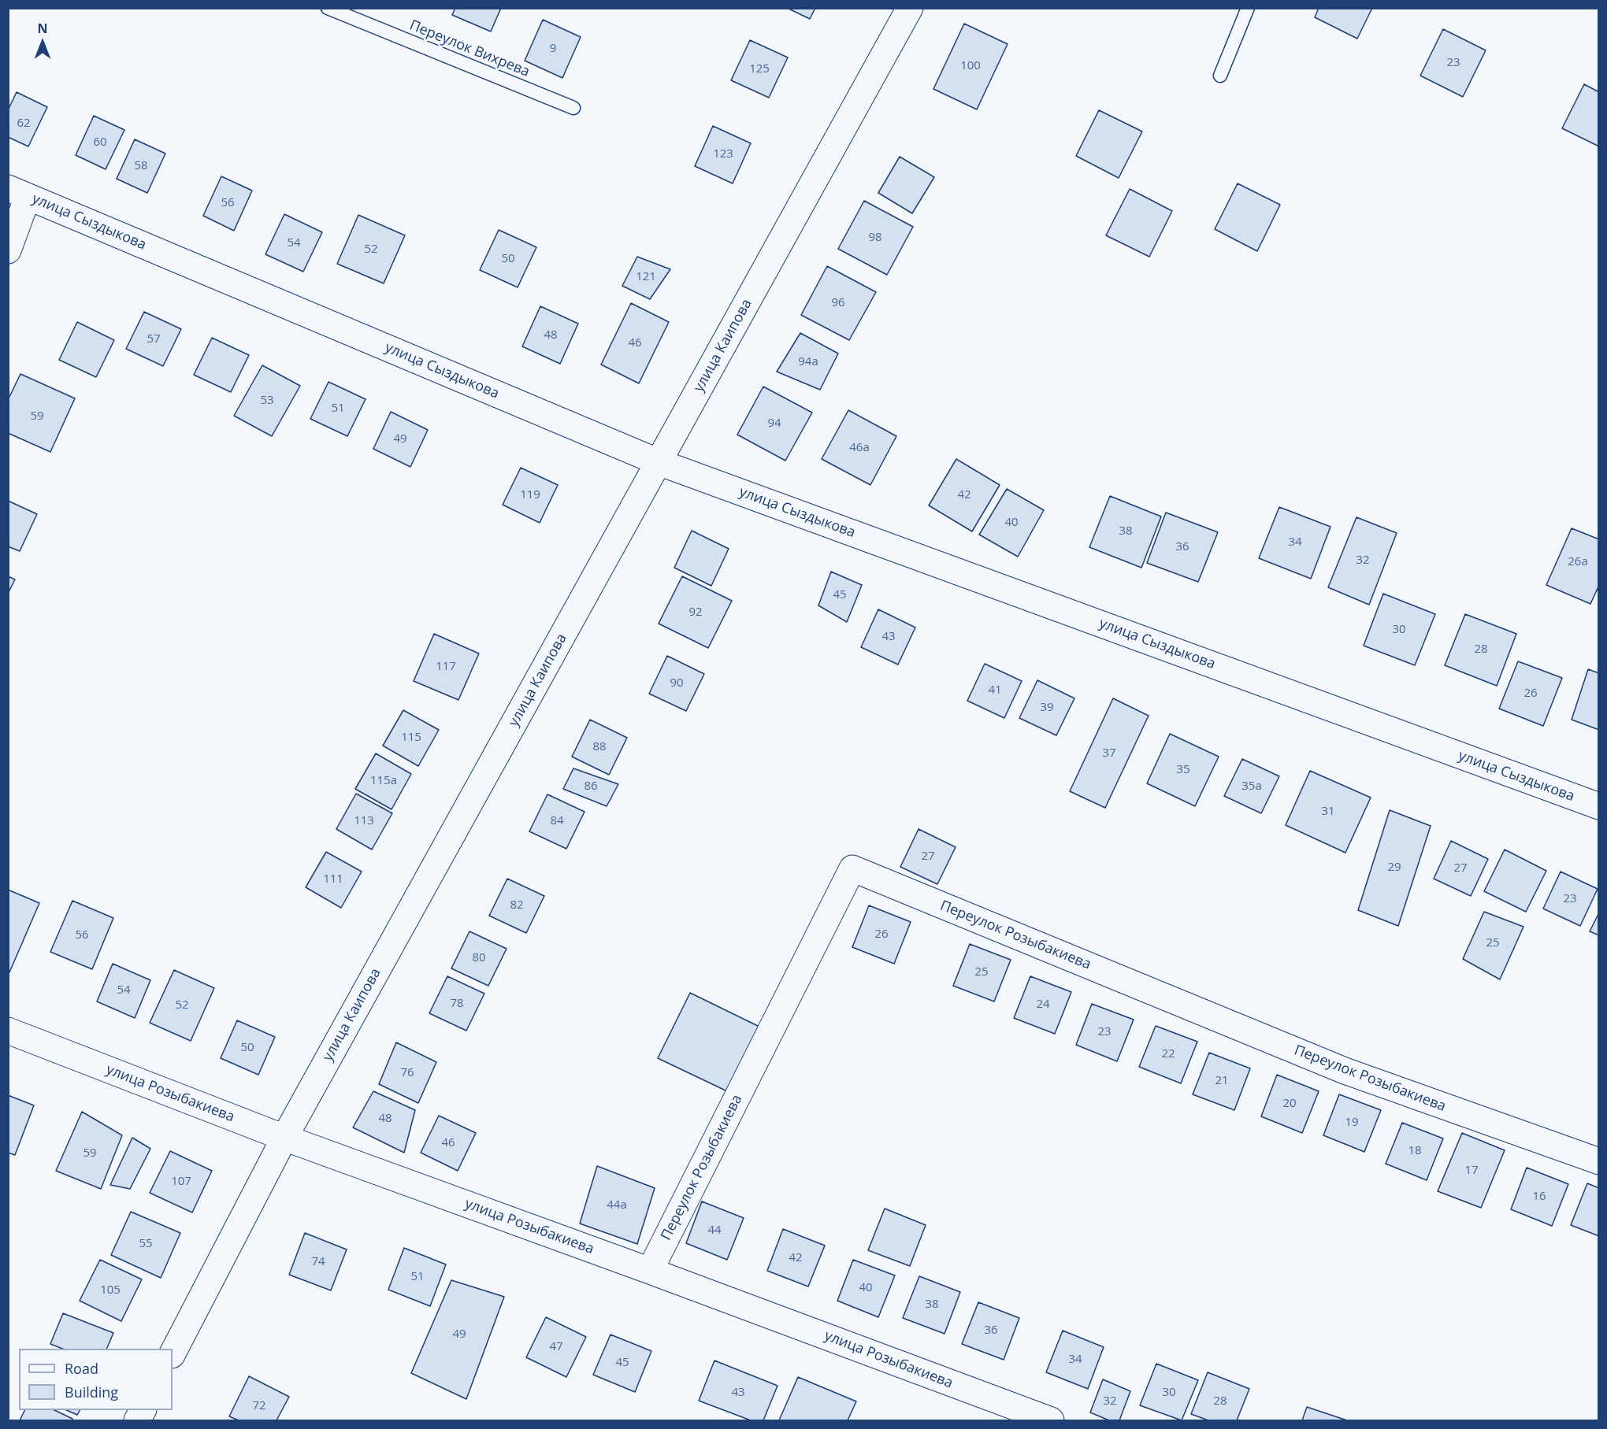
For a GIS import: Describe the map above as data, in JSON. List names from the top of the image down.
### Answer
{
  "streets": {
    "street": [
      "улица Сыздыкова",
      "улица Каипова",
      "Переулок Розыбакиева",
      "улица Розыбакиева"
    ],
    "lane": ["Переулок Вихрева"]
  },
  "crossings": [
    ["улица Сыздыкова", "улица Каипова"],
    ["улица Каипова", "улица Розыбакиева"],
    ["Переулок Розыбакиева", "улица Розыбакиева"]
  ],
  "house_numbers": [
    "9",
    "23",
    "100",
    "125",
    "62",
    "60",
    "123",
    "58",
    "56",
    "98",
    "54",
    "52",
    "50",
    "121",
    "96",
    "48",
    "57",
    "46",
    "94а",
    "53",
    "51",
    "59",
    "94",
    "49",
    "46а",
    "119",
    "42",
    "40",
    "38",
    "34",
    "36",
    "32",
    "26а",
    "45",
    "92",
    "30",
    "43",
    "28",
    "117",
    "90",
    "41",
    "26",
    "39",
    "115",
    "88",
    "37",
    "35",
    "115а",
    "86",
    "35а",
    "31",
    "113",
    "84",
    "27",
    "29",
    "27",
    "111",
    "23",
    "82",
    "26",
    "56",
    "25",
    "80",
    "25",
    "54",
    "78",
    "24",
    "52",
    "23",
    "50",
    "22",
    "76",
    "21",
    "20",
    "48",
    "19",
    "46",
    "18",
    "59",
    "17",
    "107",
    "16",
    "44а",
    "44",
    "55",
    "42",
    "74",
    "51",
    "40",
    "105",
    "38",
    "36",
    "49",
    "47",
    "34",
    "45",
    "43",
    "30",
    "32",
    "28",
    "72"
  ],
  "legend": ["Road", "Building"],
  "north": "top"
}
